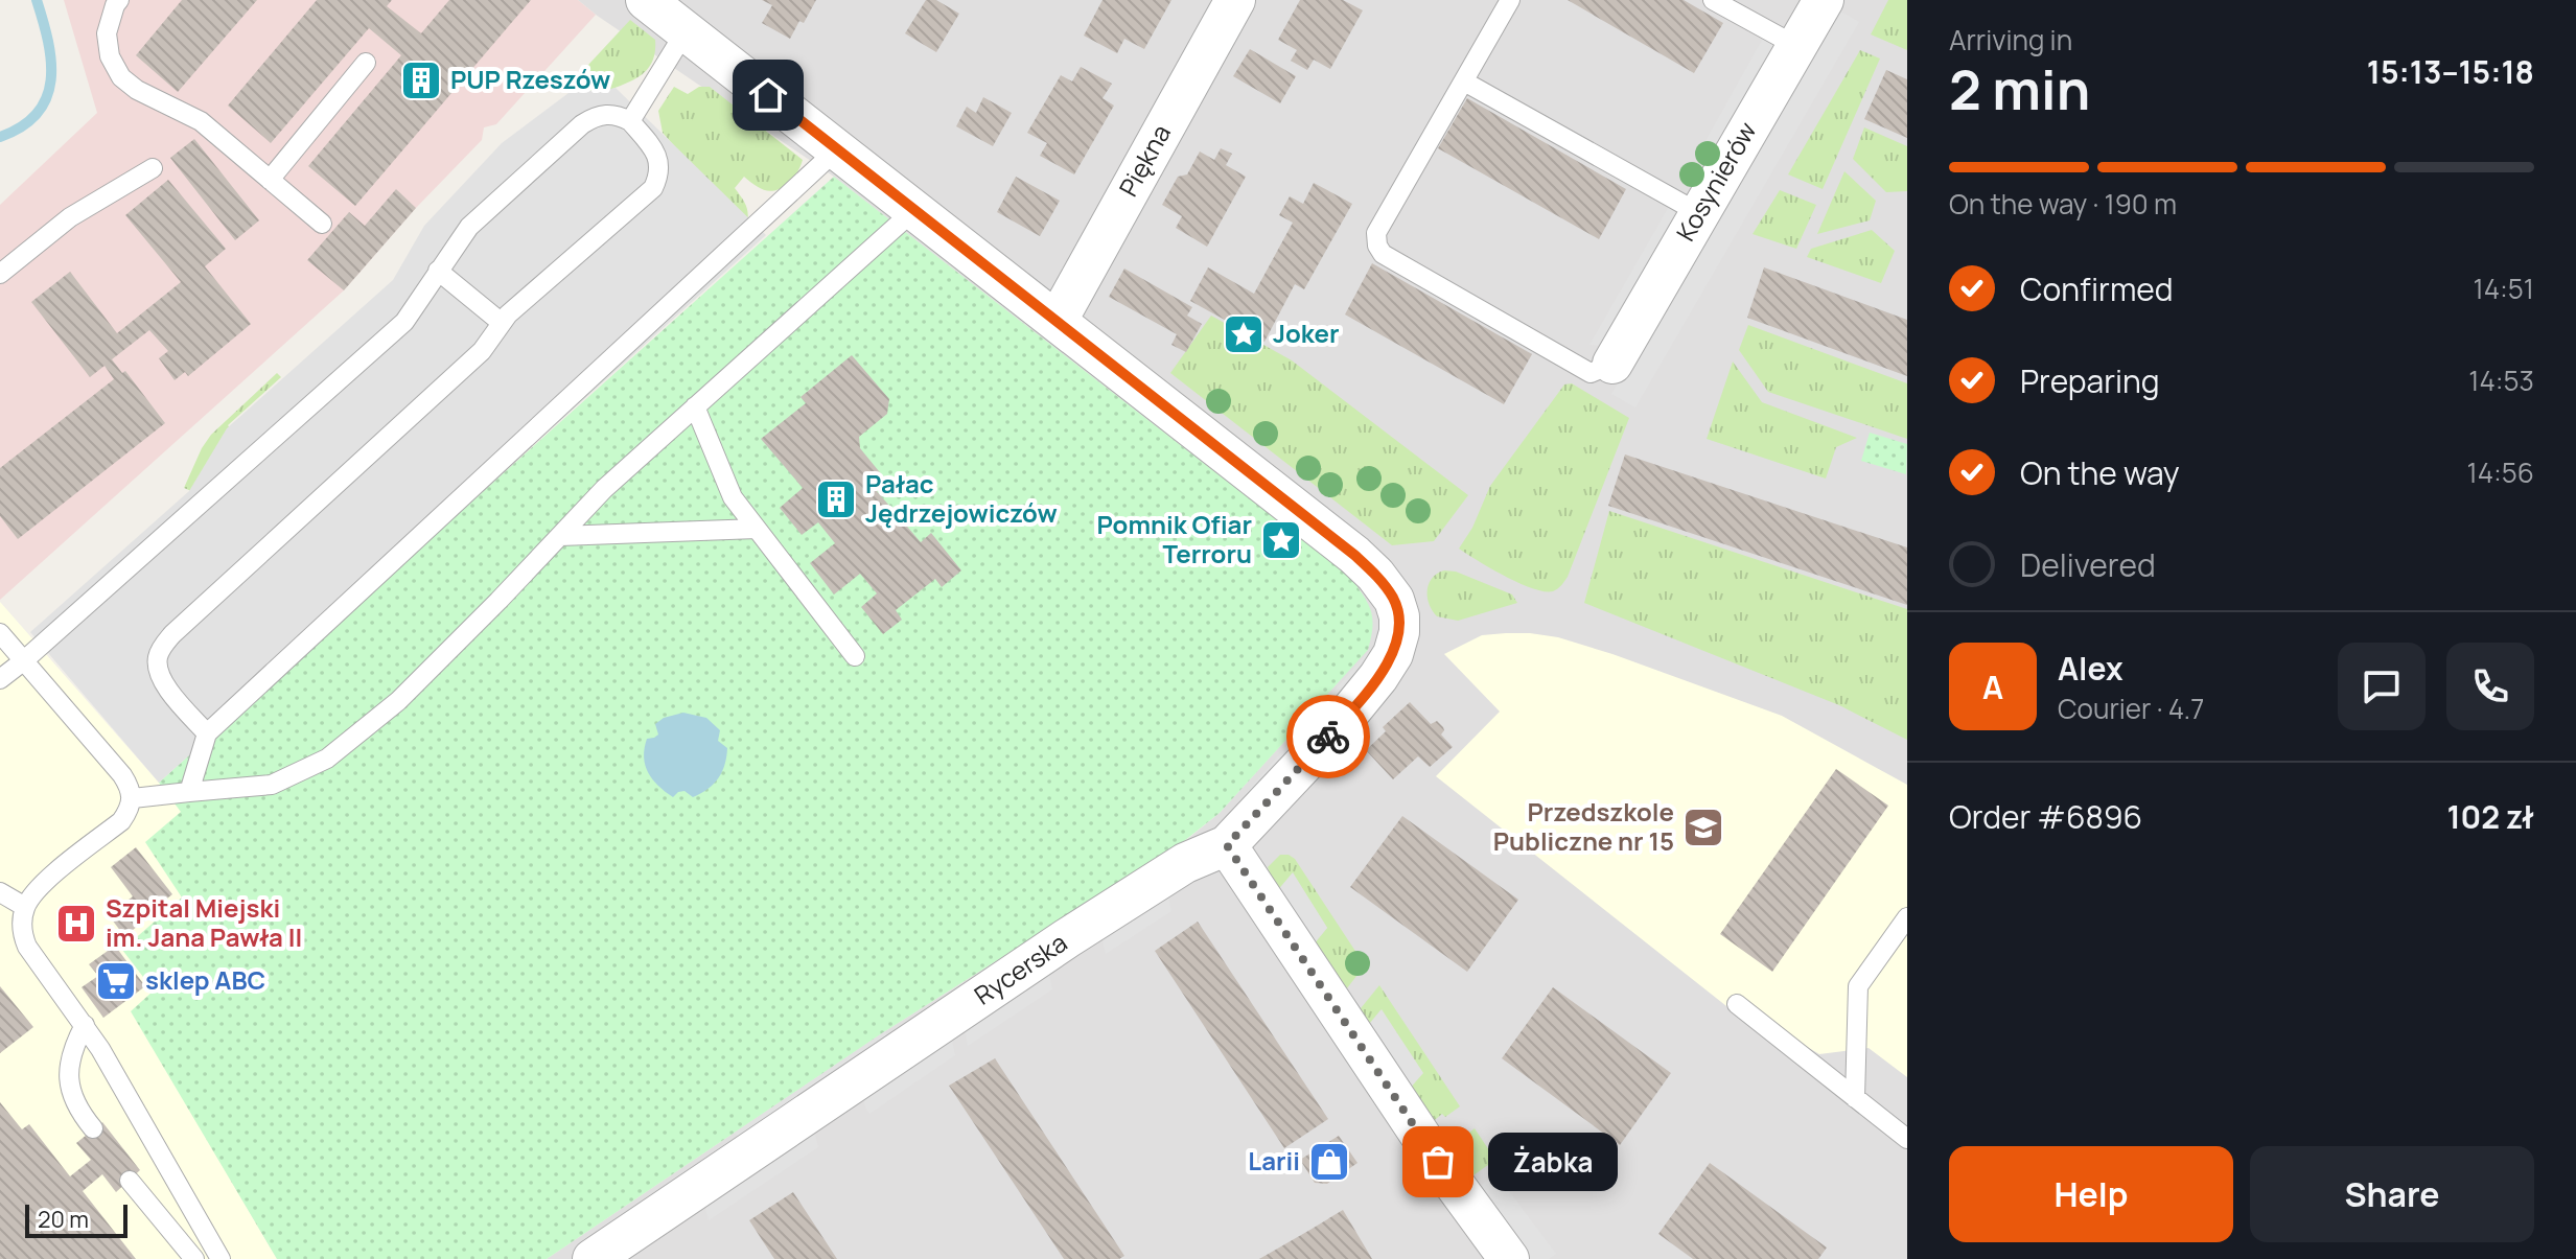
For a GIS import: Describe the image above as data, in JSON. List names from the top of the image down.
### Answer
{
  "streets": {
    "street": ["Piękna", "Kosynierów", "Rycerska"]
  },
  "crossings": [
    ["Piękna", "Rycerska"]
  ],
  "places": {
    "building": ["PUP Rzeszów", "Pałac Jędrzejowiczów"],
    "place": ["Joker", "Pomnik Ofiar Terroru"],
    "school or university": ["Przedszkole Publiczne nr 15"],
    "hospital": ["Szpital Miejski im. Jana Pawła II"],
    "supermarket": ["sklep ABC"],
    "shop": ["Larii"],
    "other": ["Żabka"]
  },
  "scale_bar": "20 m",
  "page": {
    "heading": ["2 min", "Arriving in", "15:13–15:18"],
    "panel": [
      "Alex",
      "Courier · 4.7",
      "Order #6896",
      "102 zł"
    ],
    "bar": "On the way · 190 m",
    "list": [
      ["Confirmed", "14:51"],
      ["Preparing", "14:53"],
      ["On the way", "14:56"],
      "Delivered"
    ],
    "round": "A",
    "buttons": ["Help", "Share"],
    "bubble": "Żabka",
    "scale": "20 m"
  }
}
